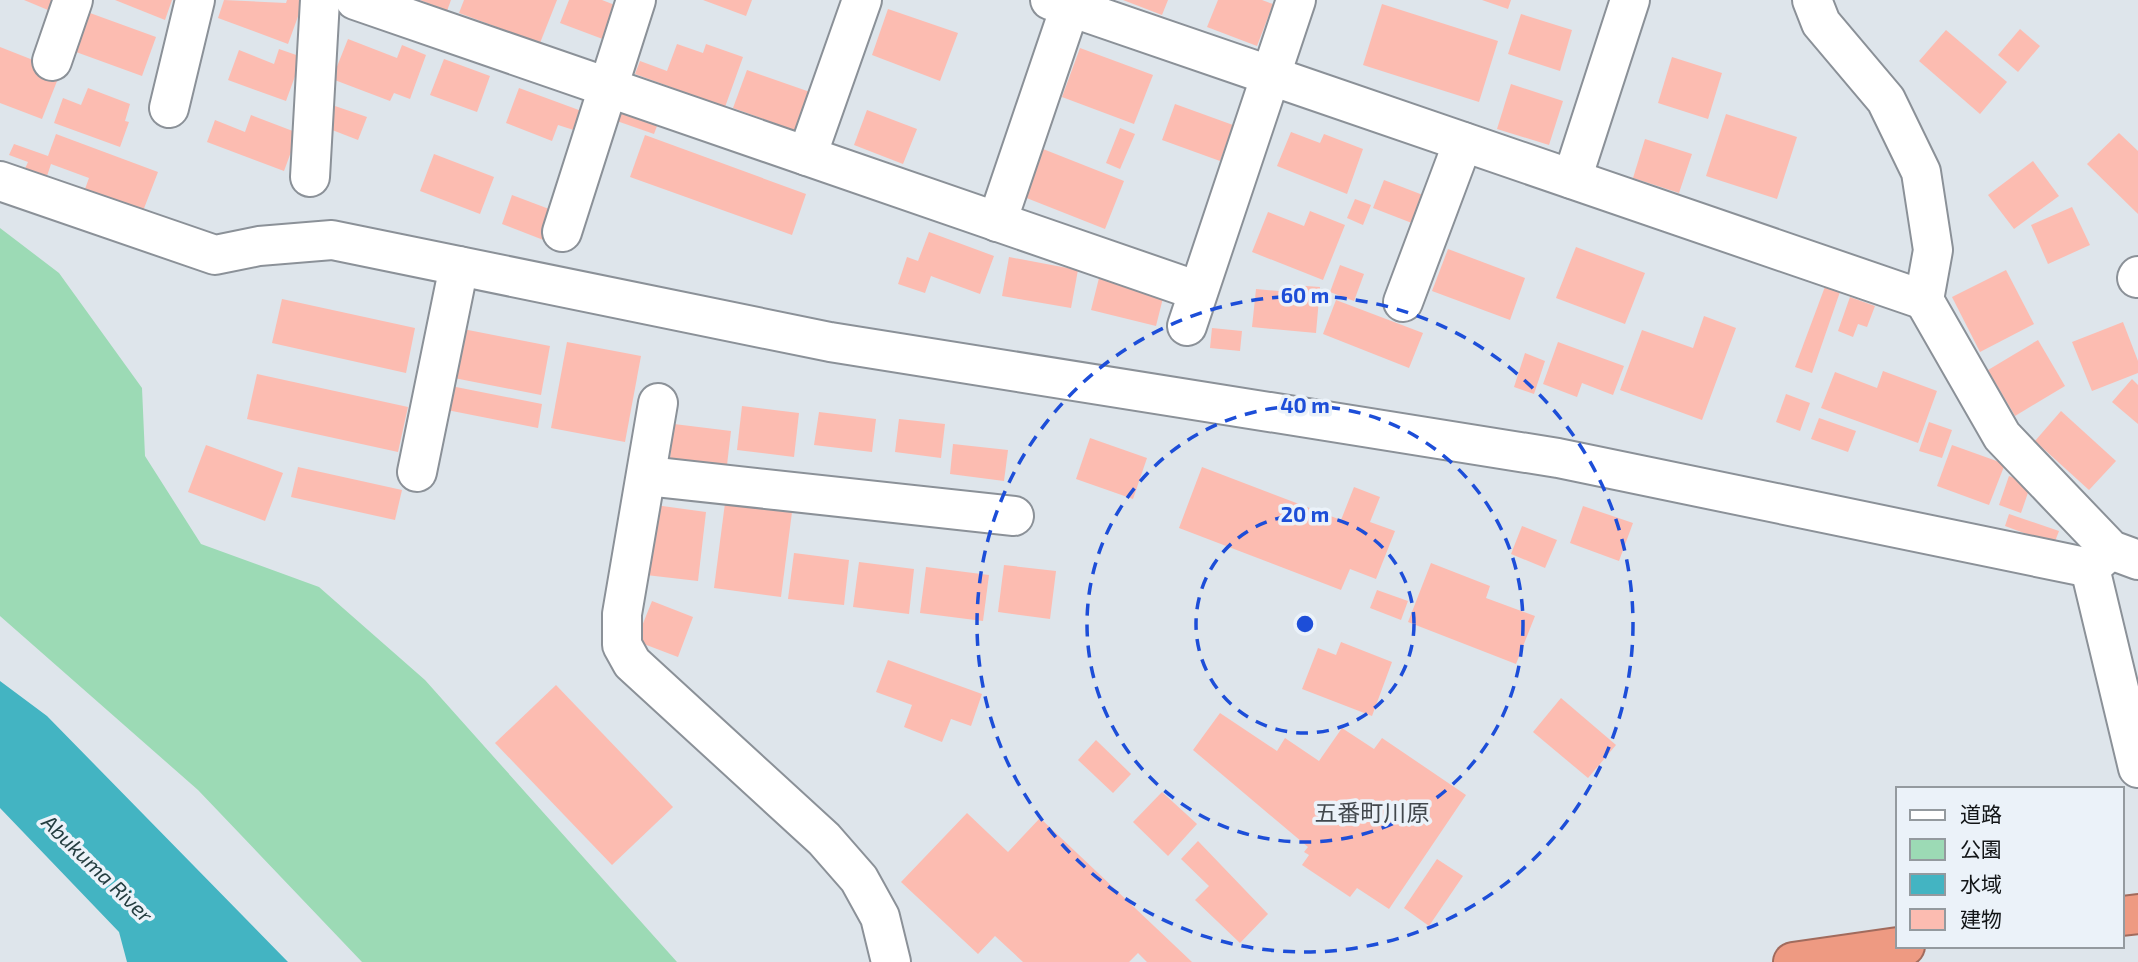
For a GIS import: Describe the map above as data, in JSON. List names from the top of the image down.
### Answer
{
  "districts": ["五番町川原"],
  "water": ["Abukuma River"],
  "legend": [
    "道路",
    "公園",
    "水域",
    "建物"
  ],
  "rings": ["60 m", "40 m", "20 m"]
}
